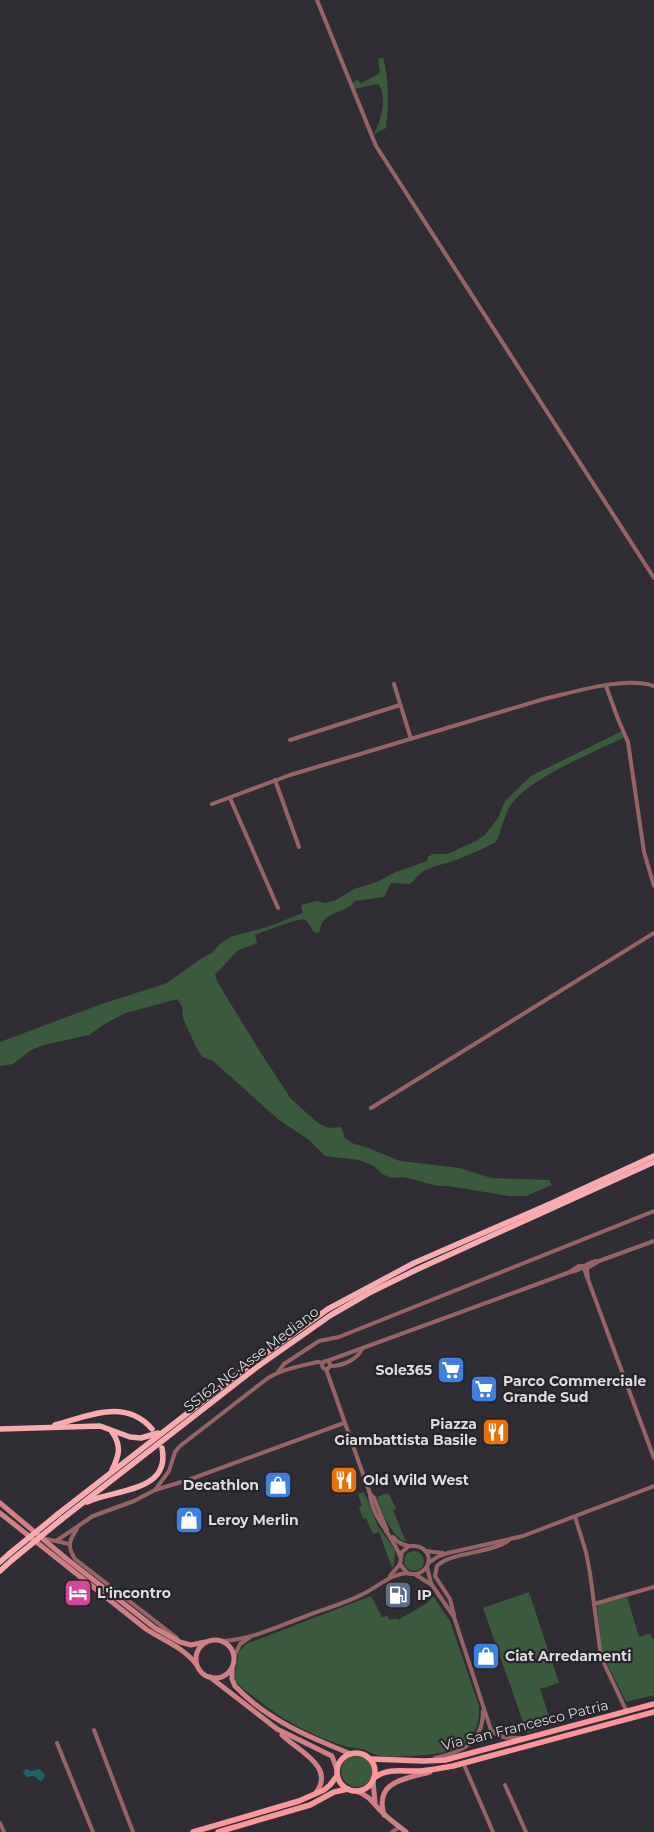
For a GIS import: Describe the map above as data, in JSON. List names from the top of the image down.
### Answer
{
  "streets": {
    "highway": ["SS162 NC Asse Mediano"],
    "main road": ["Via San Francesco Patria"]
  },
  "places": {
    "supermarket": ["Sole365", "Parco Commerciale Grande Sud"],
    "restaurant": ["Piazza Giambattista Basile", "Old Wild West"],
    "shop": ["Decathlon", "Leroy Merlin", "Ciat Arredamenti"],
    "hotel": ["L'incontro"],
    "fuel station": ["IP"]
  }
}
